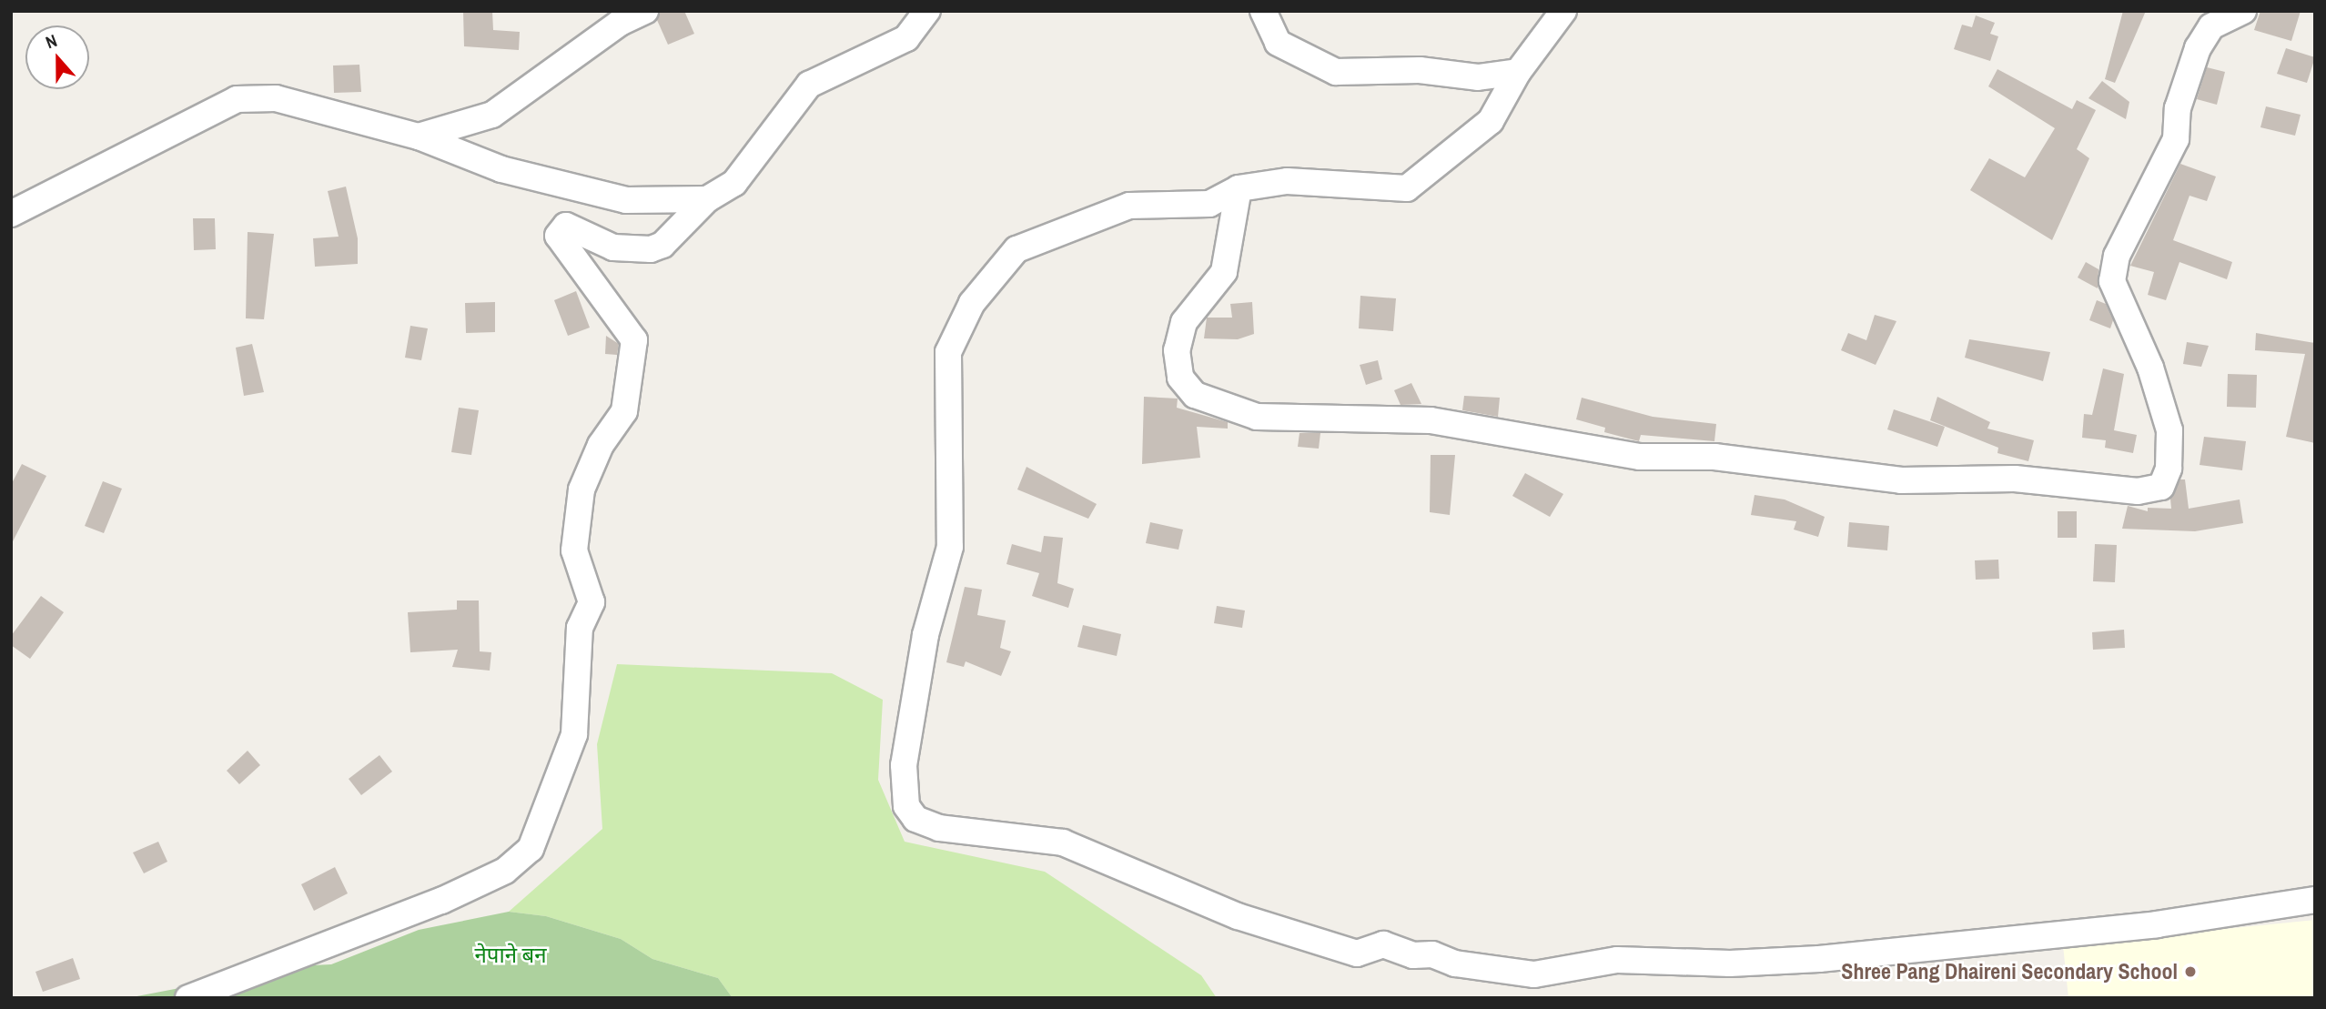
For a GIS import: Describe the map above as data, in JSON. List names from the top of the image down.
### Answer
{
  "parks": ["नेपाने बन"],
  "places": ["Shree Pang Dhaireni Secondary School"],
  "north": "top"
}
